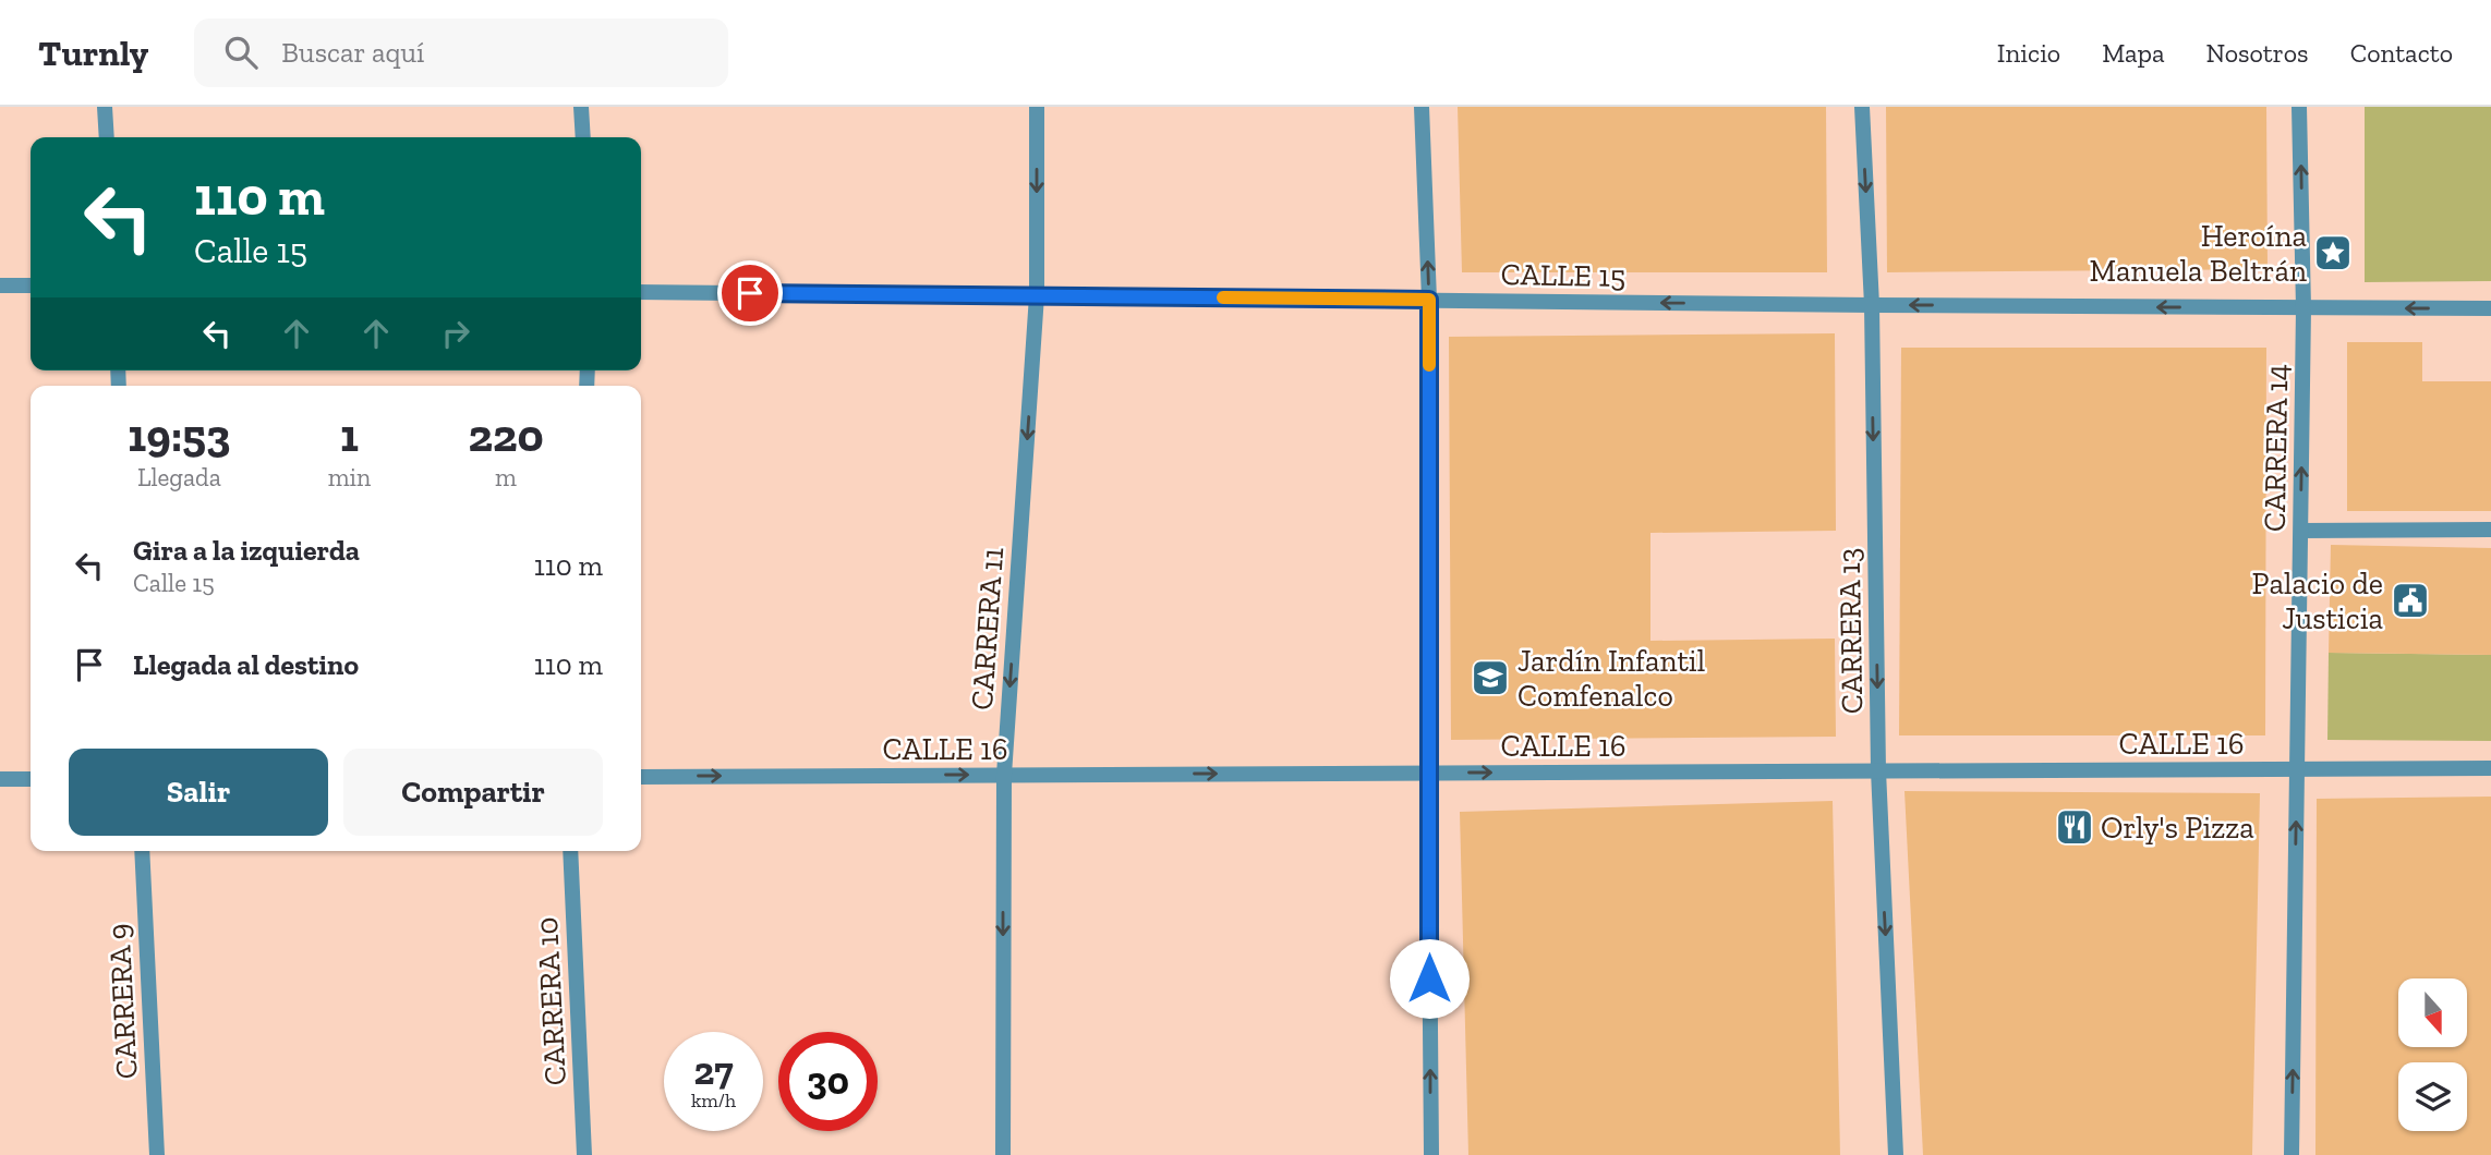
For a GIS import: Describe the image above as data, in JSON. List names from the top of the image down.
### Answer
{
  "streets": {
    "street": [
      "CALLE 15",
      "CARRERA 14",
      "CARRERA 11",
      "CARRERA 13",
      "CALLE 16",
      "CARRERA 9",
      "CARRERA 10"
    ]
  },
  "crossings": [
    ["CALLE 15", "CARRERA 14"],
    ["CALLE 15", "CARRERA 11"],
    ["CALLE 15", "CARRERA 13"],
    ["CARRERA 14", "CALLE 16"],
    ["CARRERA 11", "CALLE 16"],
    ["CARRERA 13", "CALLE 16"]
  ],
  "one_way": [
    "CALLE 15",
    "CARRERA 14",
    "CARRERA 11",
    "CARRERA 13",
    "CALLE 16"
  ],
  "places": {
    "place": ["Heroína Manuela Beltrán"],
    "public building": ["Palacio de Justicia"],
    "school or university": ["Jardín Infantil Comfenalco"],
    "restaurant": ["Orly's Pizza"]
  },
  "north": "bottom",
  "page": {
    "header": "Turnly",
    "search": "Buscar aquí",
    "nav": [
      "Inicio",
      "Mapa",
      "Nosotros",
      "Contacto"
    ],
    "turn": ["110 m", "Calle 15"],
    "eta": [
      "19:53",
      "Llegada",
      "1",
      "min",
      "220",
      "m"
    ],
    "list": [
      {
        "name": "Gira a la izquierda",
        "note": "Calle 15",
        "value": "110 m"
      },
      {
        "name": "Llegada al destino",
        "value": "110 m"
      }
    ],
    "buttons": ["Salir", "Compartir"],
    "speed": "27 km/h",
    "limit": "30"
  }
}
